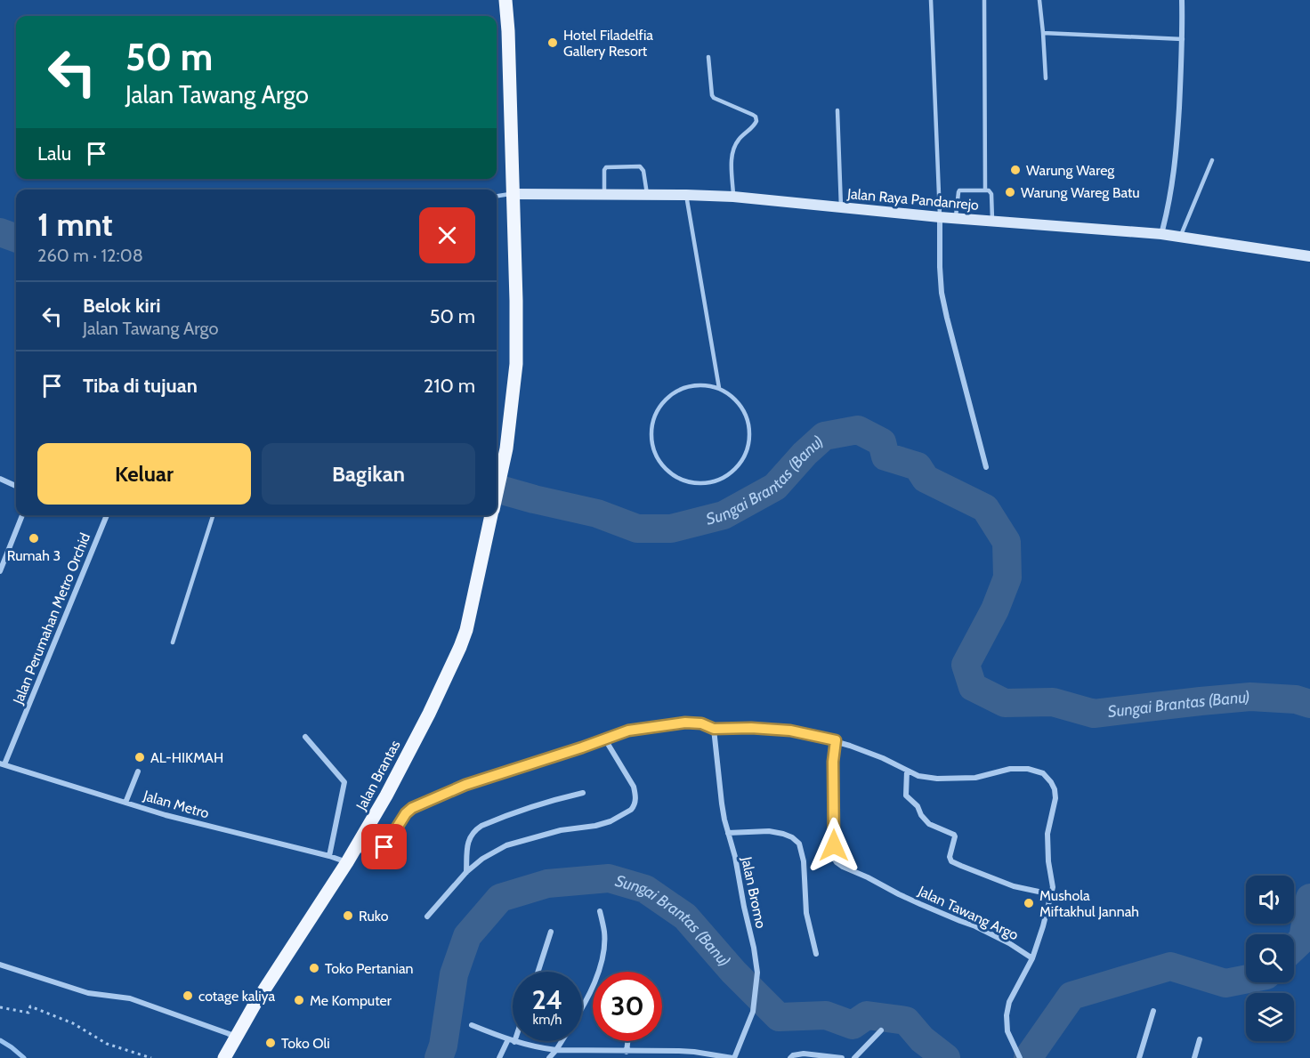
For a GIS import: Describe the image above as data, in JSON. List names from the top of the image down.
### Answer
{
  "streets": {
    "main road": ["Jalan Raya Pandanrejo", "Jalan Brantas"],
    "street": [
      "Jalan Perumahan Metro Orchid",
      "Jalan Metro",
      "Jalan Bromo",
      "Jalan Tawang Argo"
    ]
  },
  "crossings": [
    ["Jalan Raya Pandanrejo", "Jalan Brantas"],
    ["Jalan Perumahan Metro Orchid", "Jalan Metro"],
    ["Jalan Brantas", "Jalan Metro"],
    ["Jalan Brantas", "Jalan Tawang Argo"],
    ["Jalan Bromo", "Jalan Tawang Argo"]
  ],
  "water": ["Sungai Brantas (Banu)"],
  "places": [
    "Hotel Filadelfia Gallery Resort",
    "Warung Wareg",
    "Warung Wareg Batu",
    "Rumah 3",
    "AL-HIKMAH",
    "Mushola Miftakhul Jannah",
    "Ruko",
    "Toko Pertanian",
    "cotage kaliya",
    "Me Komputer",
    "Toko Oli"
  ],
  "page": {
    "turn": ["50 m", "Jalan Tawang Argo"],
    "then": "Lalu",
    "heading": ["1 mnt", "260 m · 12:08"],
    "list": [
      {
        "name": "Belok kiri",
        "note": "Jalan Tawang Argo",
        "value": "50 m"
      },
      {
        "name": "Tiba di tujuan",
        "value": "210 m"
      }
    ],
    "buttons": ["Keluar", "Bagikan"],
    "speed": "24 km/h",
    "limit": "30"
  }
}
